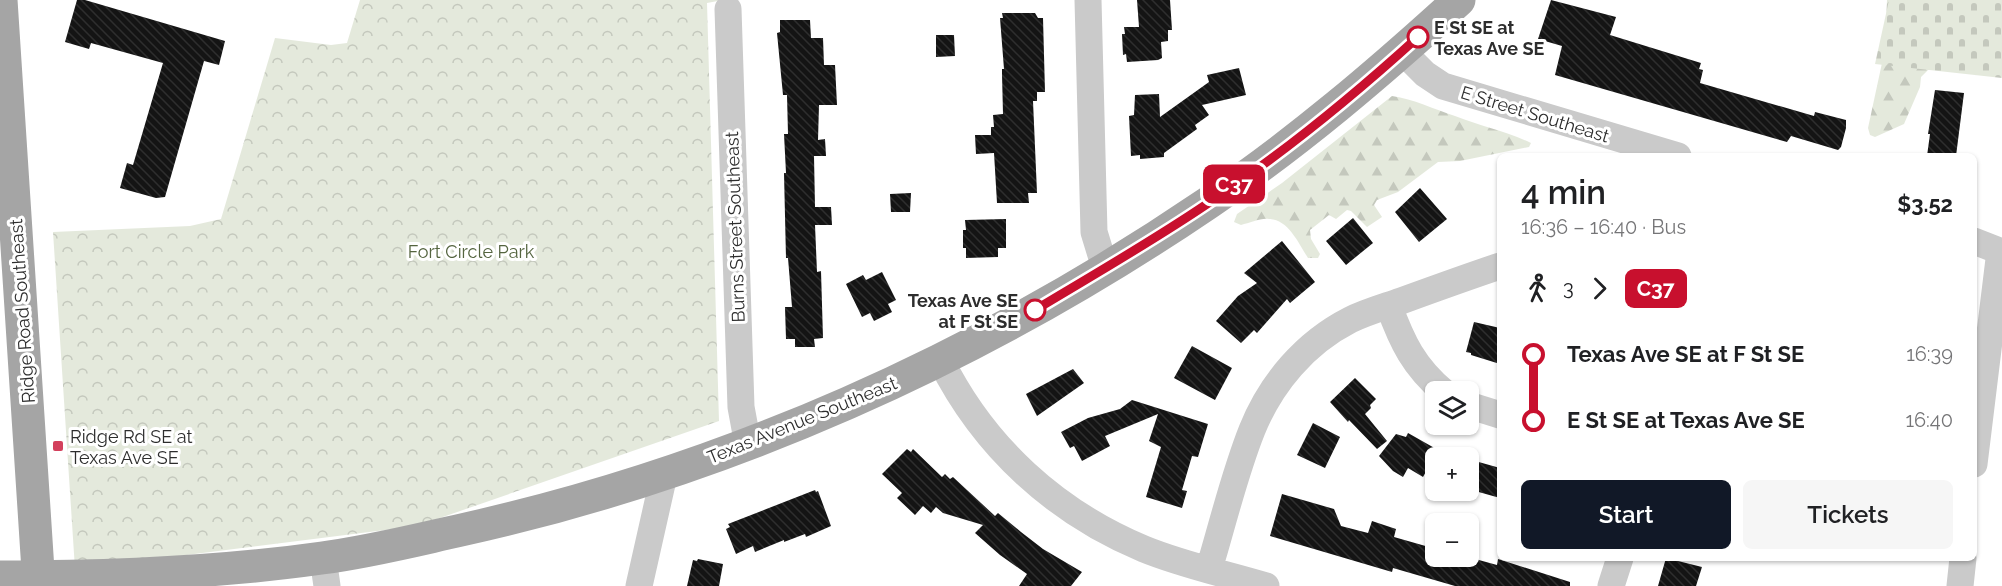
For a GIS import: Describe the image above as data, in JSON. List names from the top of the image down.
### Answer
{
  "streets": {
    "main road": ["Ridge Road Southeast", "Texas Avenue Southeast"],
    "street": ["E Street Southeast", "Burns Street Southeast"]
  },
  "crossings": [
    ["E Street Southeast", "Texas Avenue Southeast"],
    ["Burns Street Southeast", "Texas Avenue Southeast"],
    ["Ridge Road Southeast", "Texas Avenue Southeast"]
  ],
  "parks": ["Fort Circle Park"],
  "places": {
    "other": ["E St SE at Texas Ave SE", "Texas Ave SE at F St SE"],
    "transit": ["Ridge Rd SE at Texas Ave SE"]
  },
  "lines": ["bus line C37"],
  "page": {
    "on_map": "C37",
    "heading": ["4 min", "16:36 – 16:40 · Bus", "$3.52"],
    "legs": ["3", "C37"],
    "list": [
      {
        "name": "Texas Ave SE at F St SE",
        "value": "16:39"
      },
      {
        "name": "E St SE at Texas Ave SE",
        "value": "16:40"
      }
    ],
    "map_buttons": ["+", "−"],
    "buttons": ["Start", "Tickets"]
  }
}
